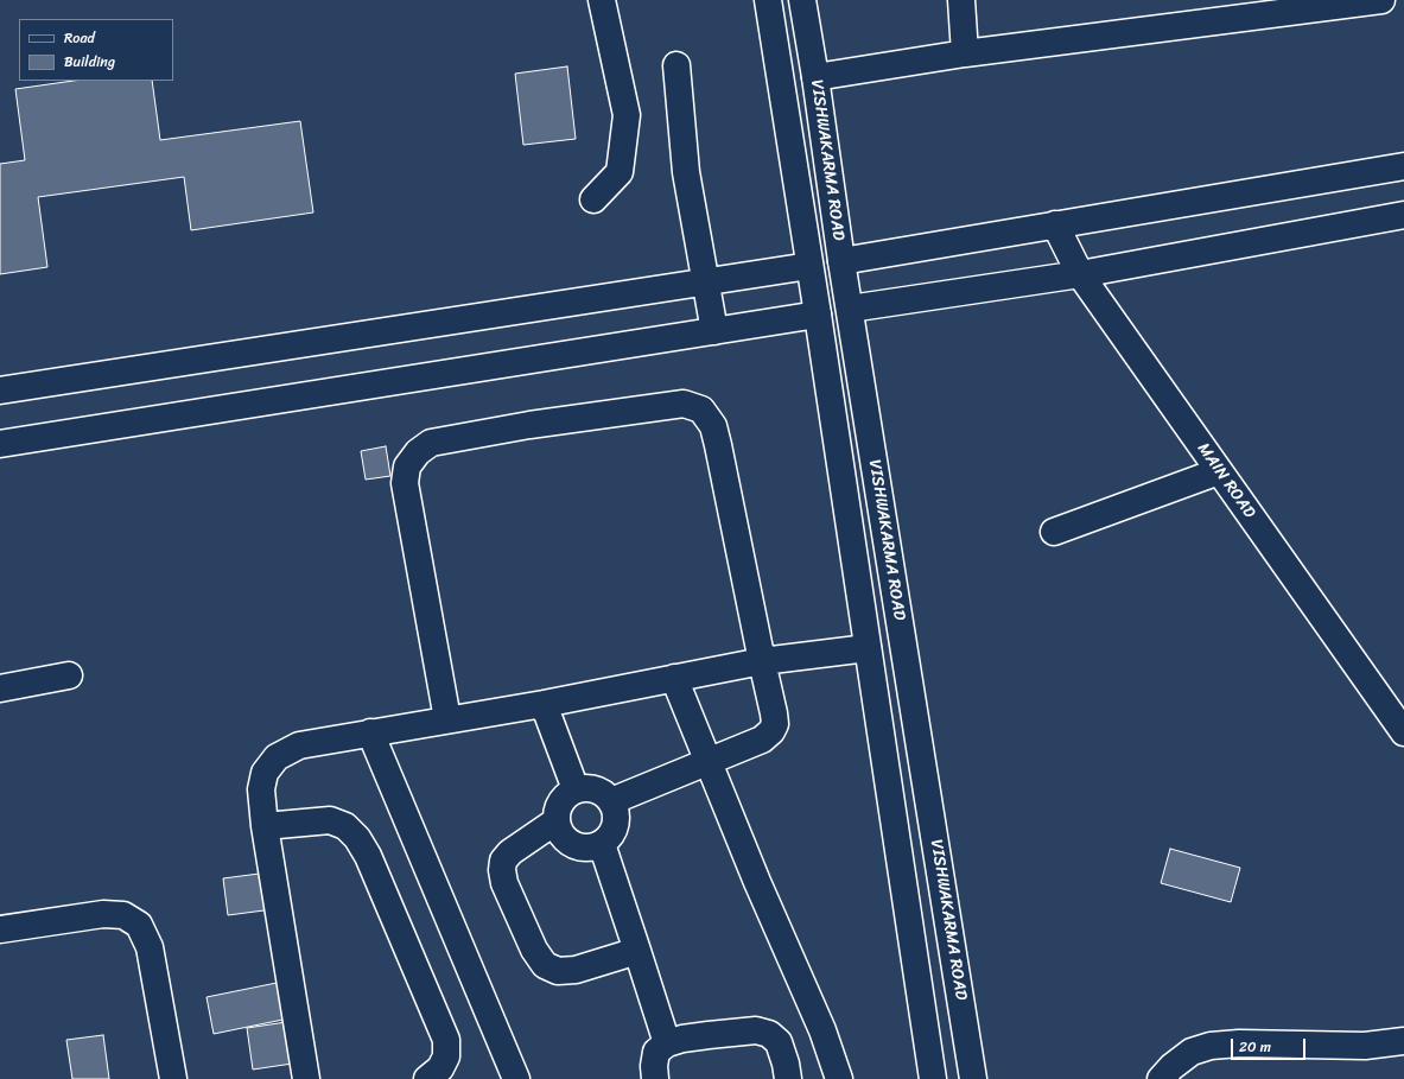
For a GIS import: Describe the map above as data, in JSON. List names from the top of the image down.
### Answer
{
  "streets": {
    "street": ["VISHWAKARMA ROAD", "MAIN ROAD"]
  },
  "legend": ["Road", "Building"],
  "scale_bar": "20 m"
}
